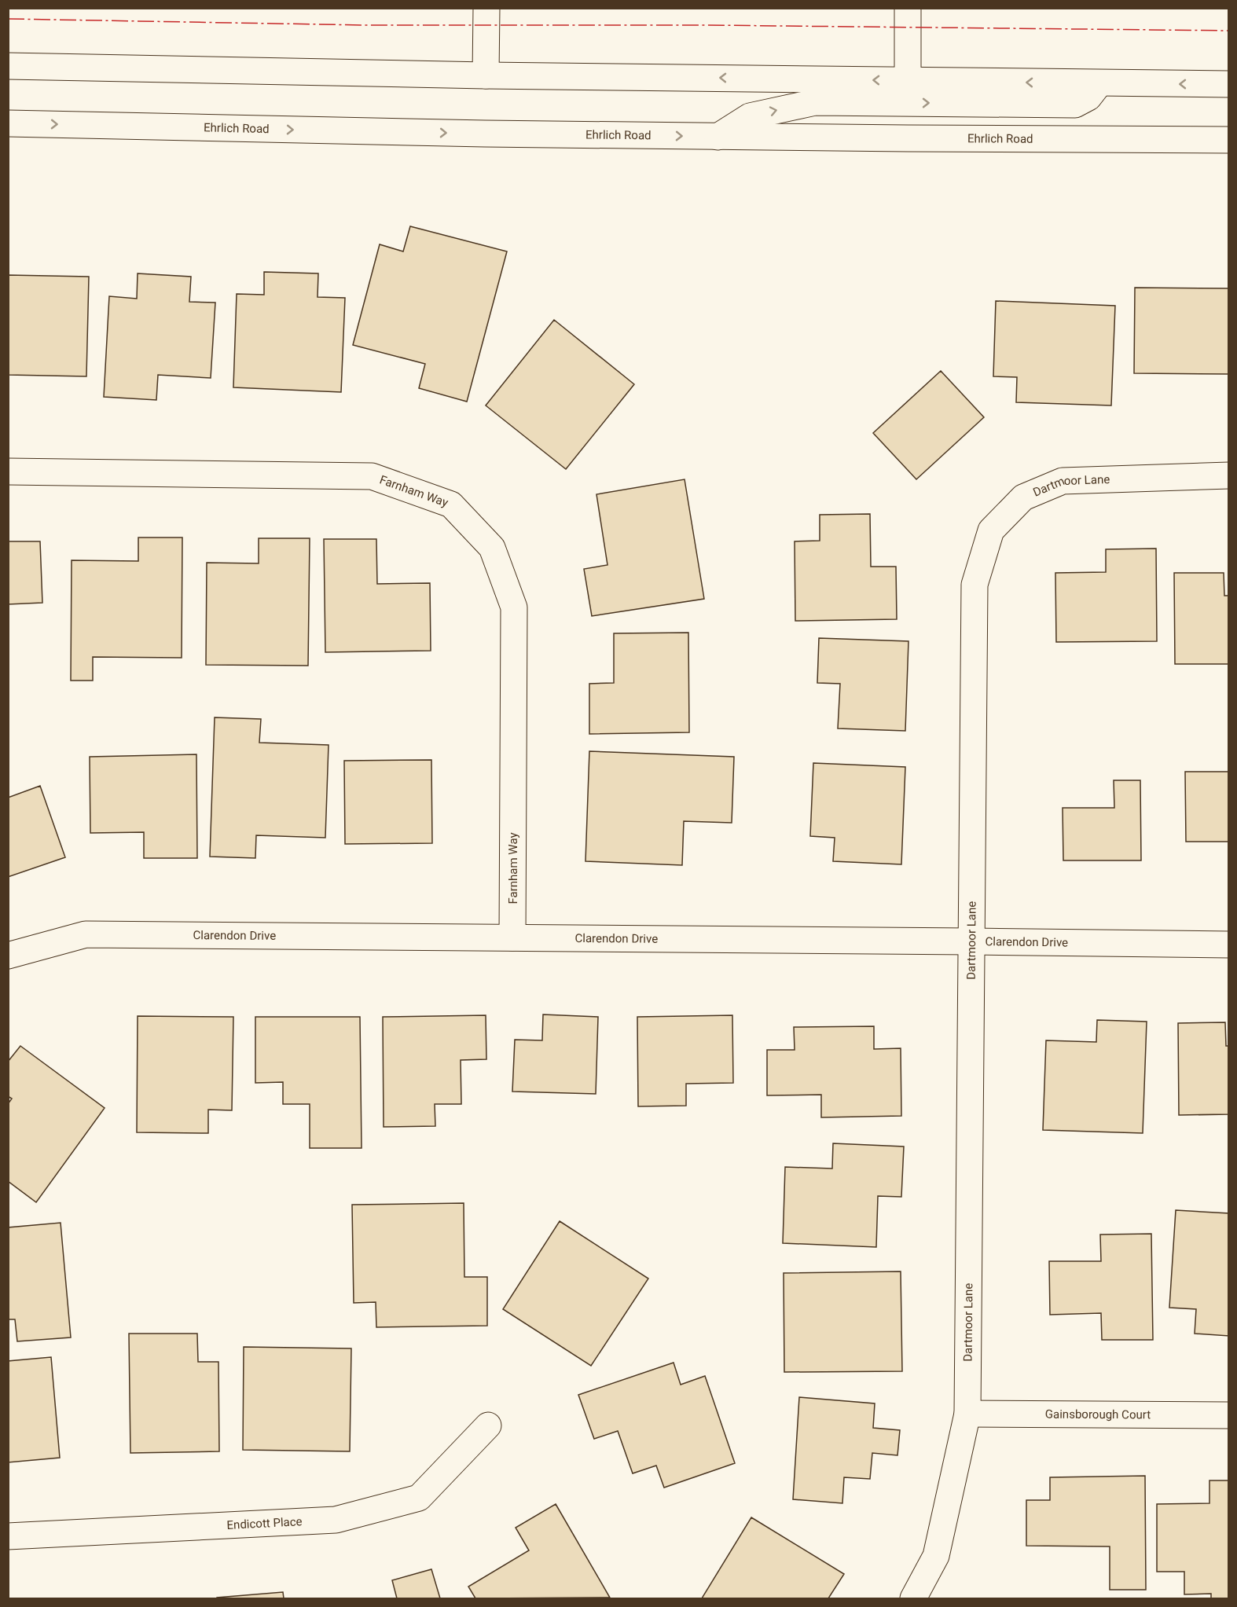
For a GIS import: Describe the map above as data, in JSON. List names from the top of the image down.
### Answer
{
  "streets": {
    "street": [
      "Ehrlich Road",
      "Dartmoor Lane",
      "Farnham Way",
      "Clarendon Drive",
      "Gainsborough Court",
      "Endicott Place"
    ]
  },
  "crossings": [
    ["Dartmoor Lane", "Clarendon Drive"],
    ["Dartmoor Lane", "Gainsborough Court"],
    ["Farnham Way", "Clarendon Drive"]
  ]
}
